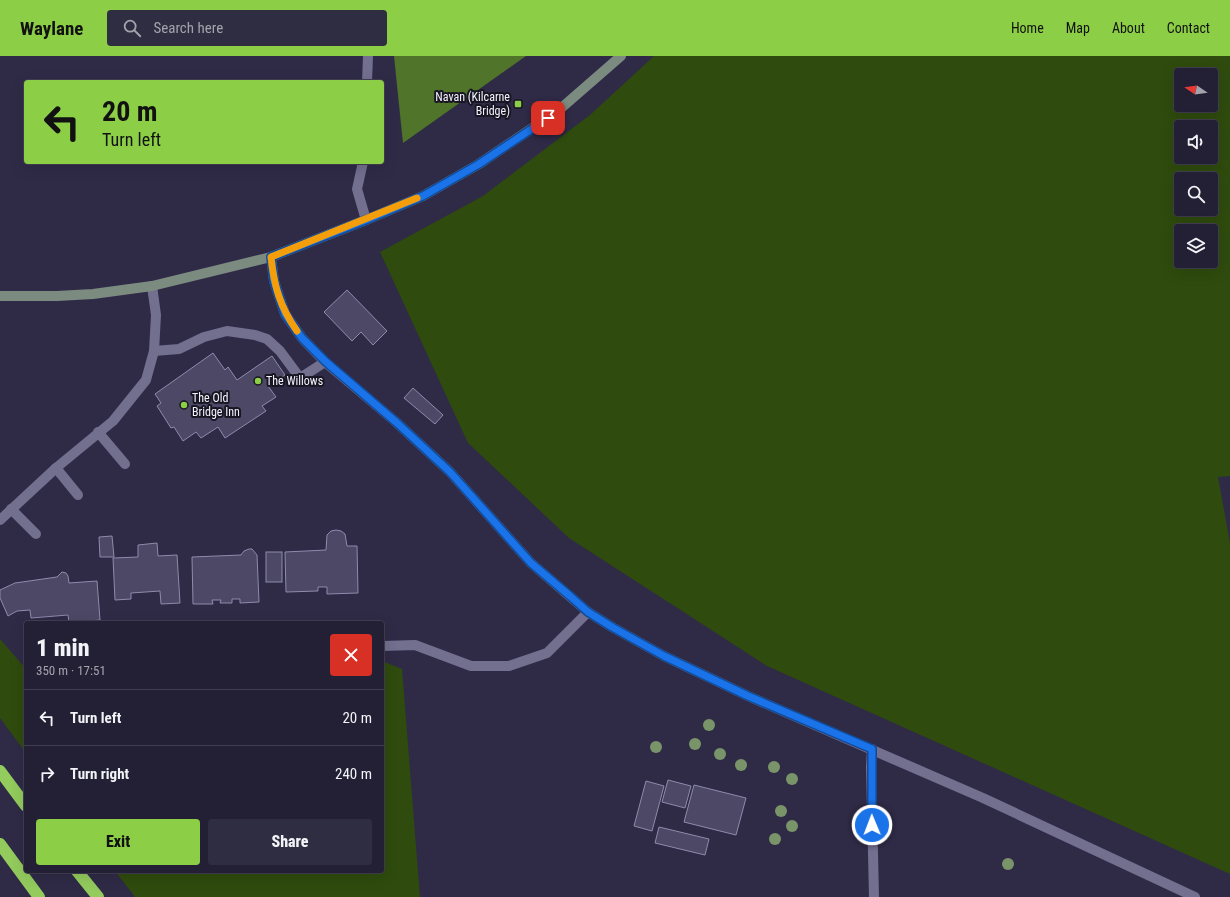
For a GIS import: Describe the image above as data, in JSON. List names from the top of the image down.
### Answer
{
  "places": {
    "transit": ["Navan (Kilcarne Bridge)"],
    "other": ["The Willows", "The Old Bridge Inn"]
  },
  "north": "left",
  "page": {
    "header": "Waylane",
    "search": "Search here",
    "nav": [
      "Home",
      "Map",
      "About",
      "Contact"
    ],
    "turn": ["20 m", "Turn left"],
    "heading": ["1 min", "350 m · 17:51"],
    "list": [
      {
        "name": "Turn left",
        "value": "20 m"
      },
      {
        "name": "Turn right",
        "value": "240 m"
      }
    ],
    "buttons": ["Exit", "Share"]
  }
}
